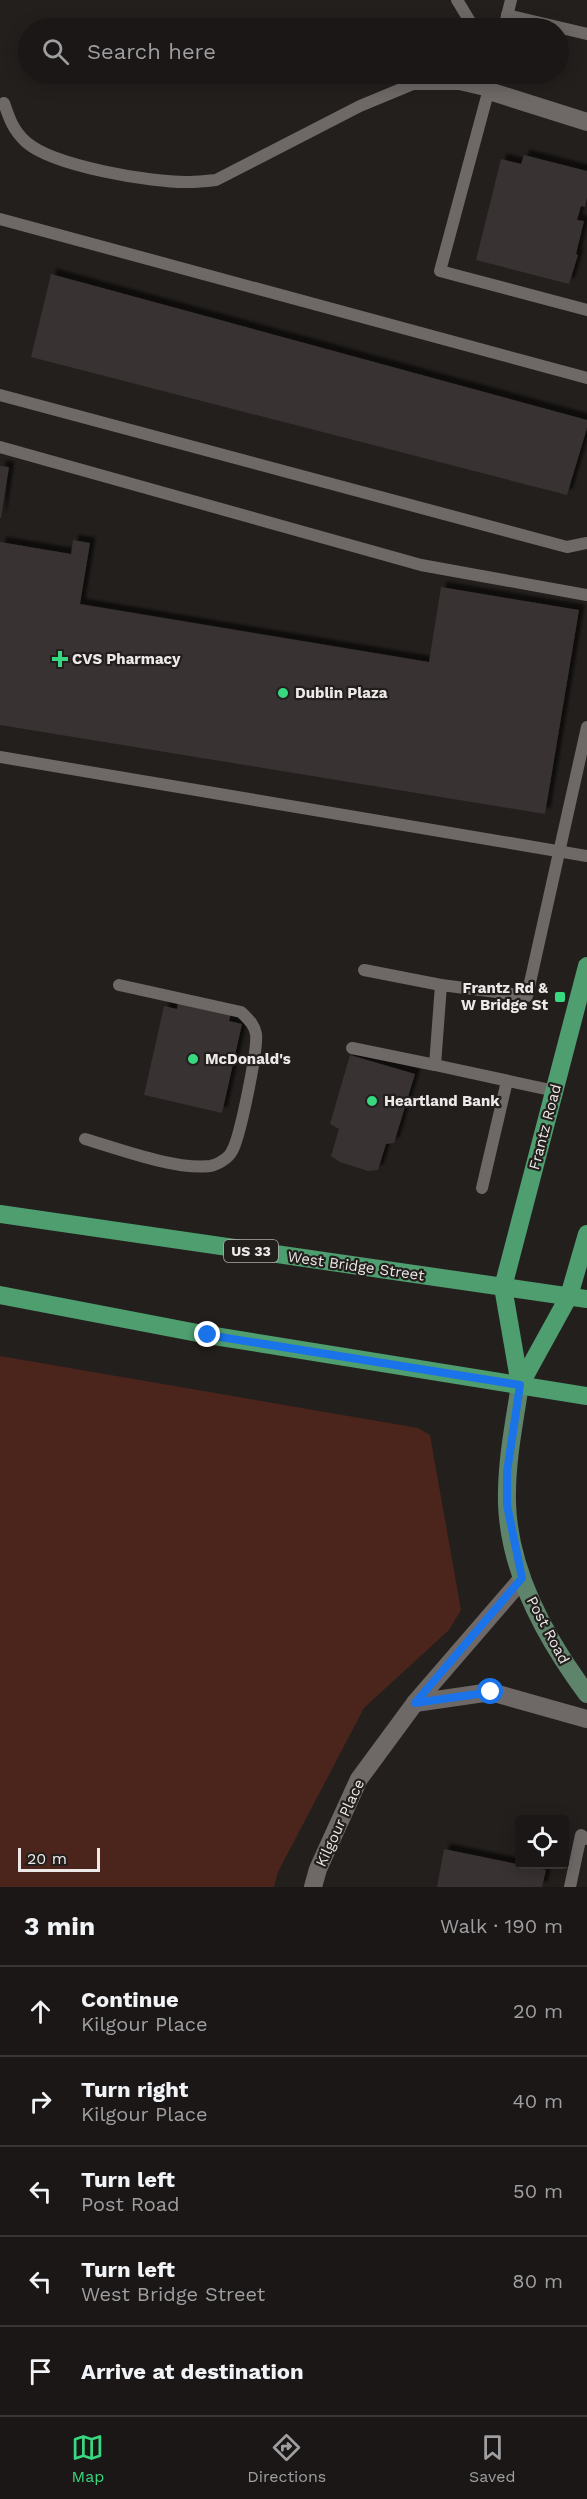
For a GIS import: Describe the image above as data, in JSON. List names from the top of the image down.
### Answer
{
  "streets": {
    "main road": [
      "Frantz Road",
      "US 33",
      "West Bridge Street",
      "Post Road"
    ],
    "street": ["Kilgour Place"]
  },
  "crossings": [
    ["Frantz Road", "West Bridge Street"],
    ["Post Road", "Kilgour Place"]
  ],
  "places": {
    "health": ["CVS Pharmacy"],
    "other": ["Dublin Plaza", "McDonald's", "Heartland Bank"],
    "transit": ["Frantz Rd & W Bridge St"]
  },
  "scale_bar": "20 m",
  "page": {
    "search": "Search here",
    "scale": "20 m",
    "heading": ["3 min", "Walk · 190 m"],
    "list": [
      ["Continue", "Kilgour Place", "20 m"],
      ["Turn right", "Kilgour Place", "40 m"],
      ["Turn left", "Post Road", "50 m"],
      ["Turn left", "West Bridge Street", "80 m"],
      "Arrive at destination"
    ],
    "nav": ["Map", "Directions", "Saved"]
  }
}
